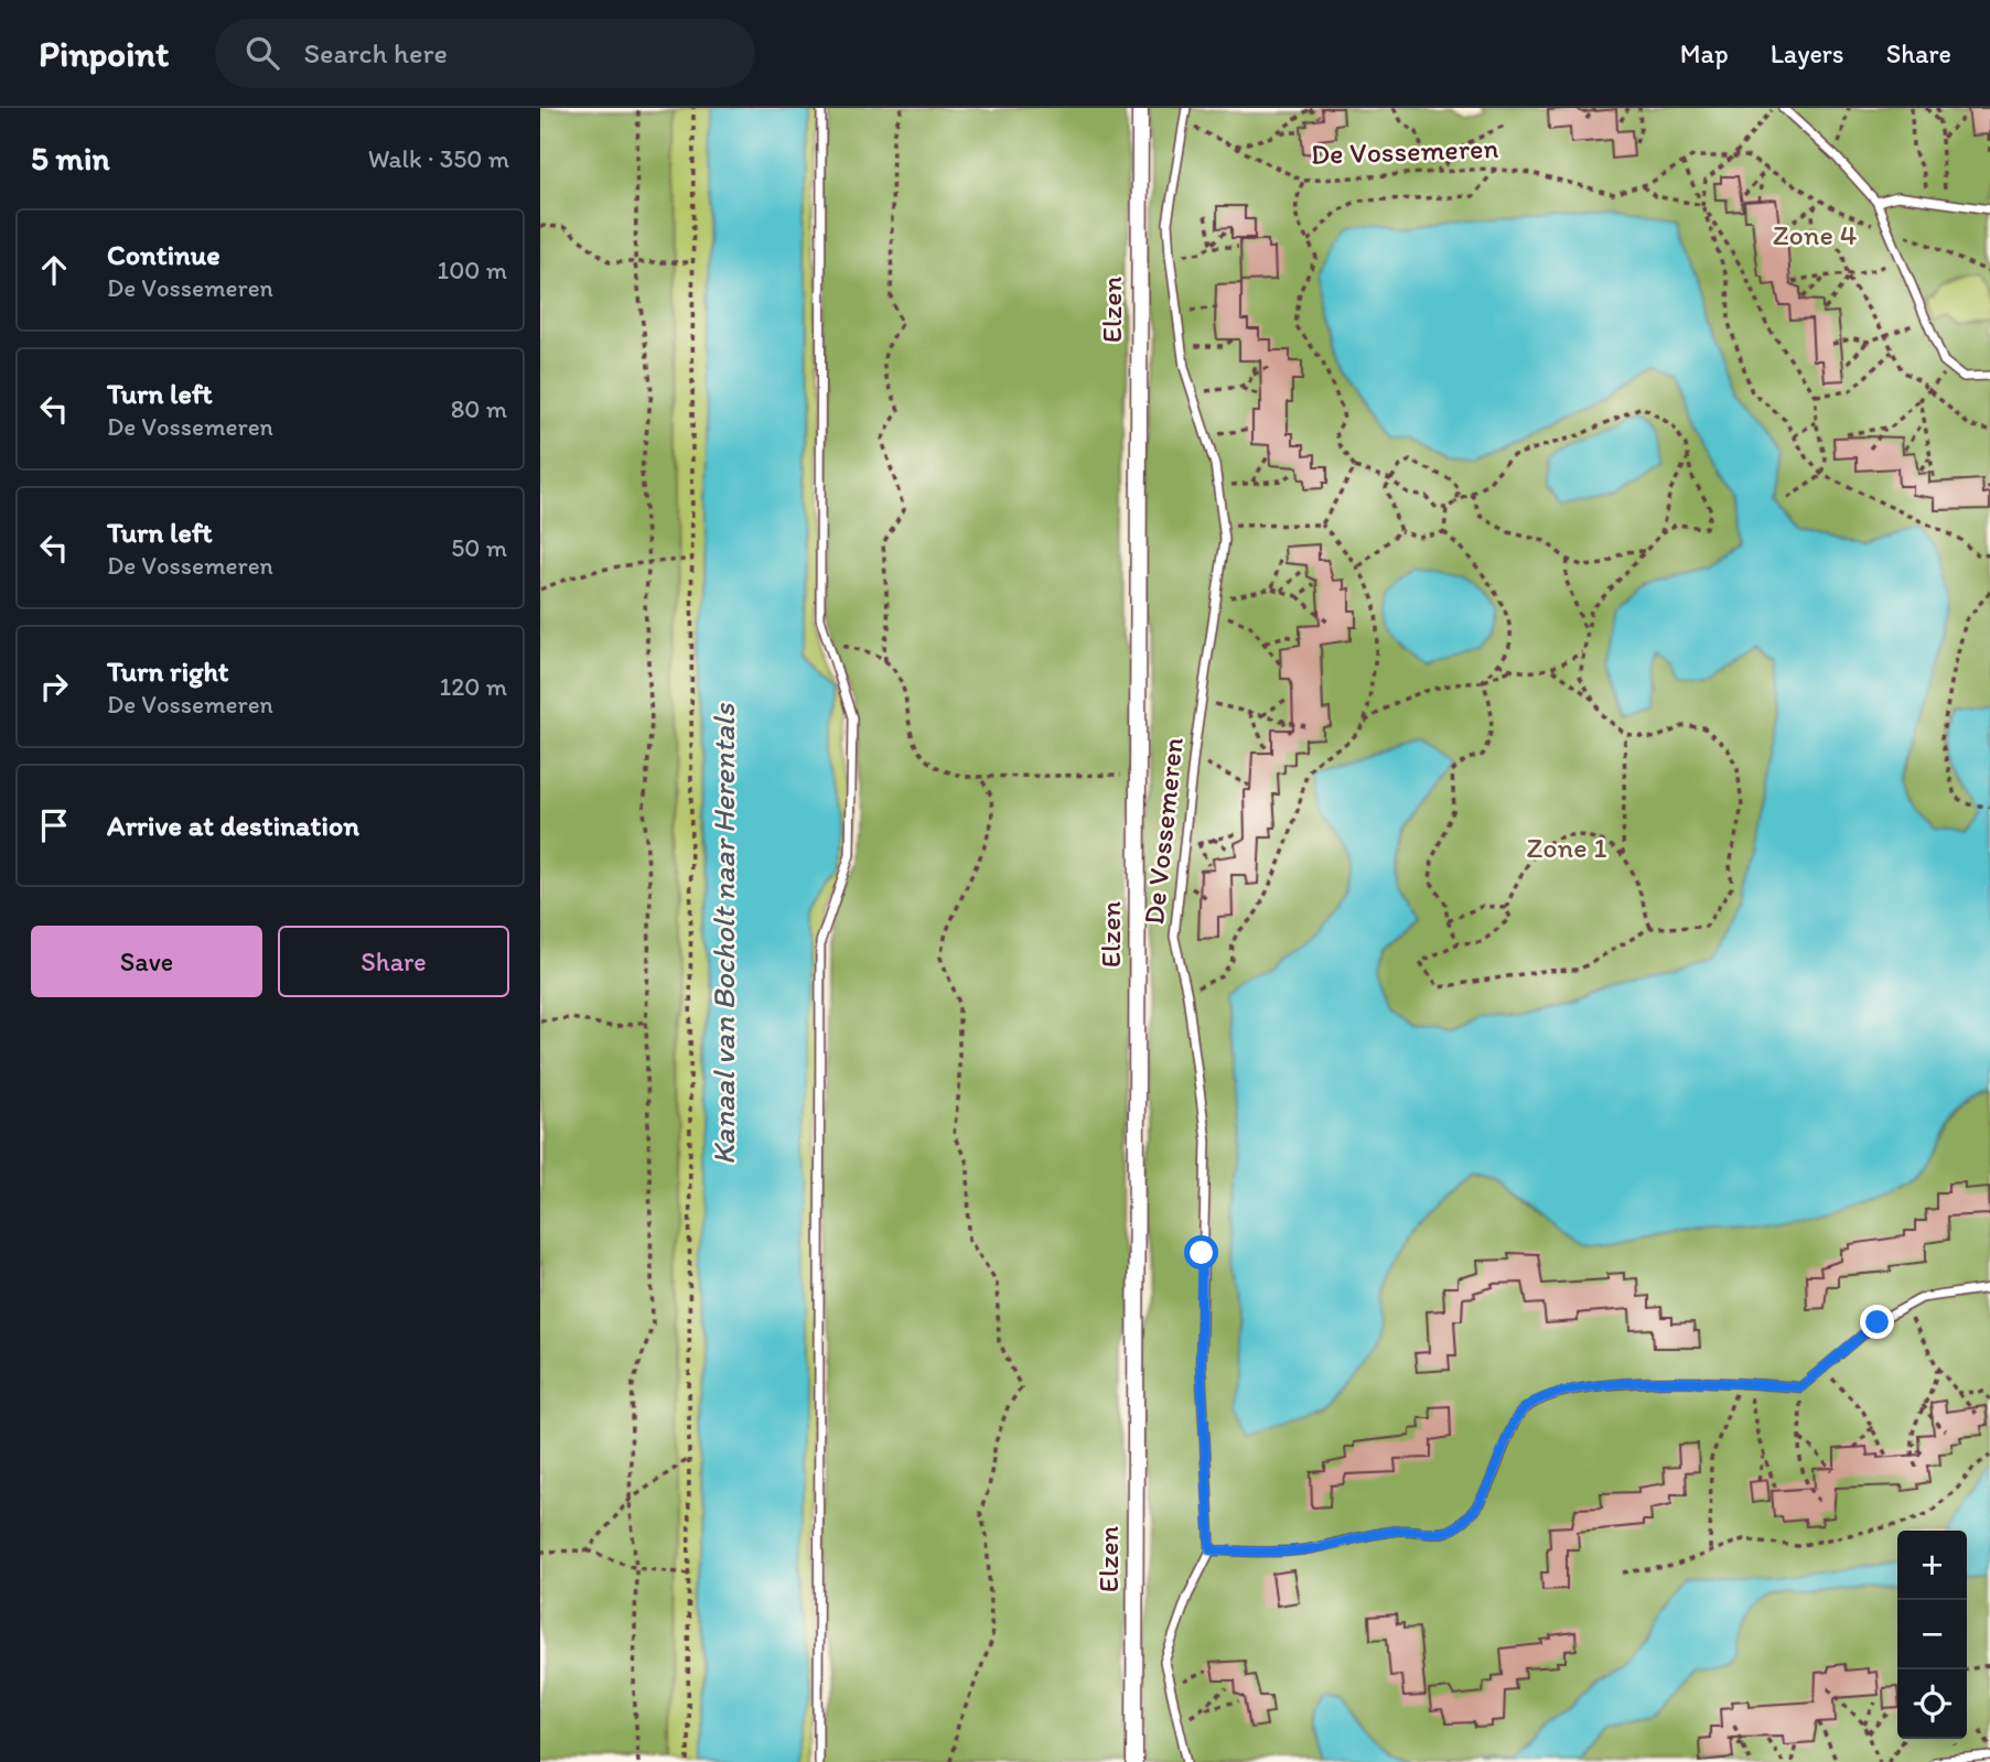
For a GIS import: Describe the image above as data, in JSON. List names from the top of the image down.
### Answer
{
  "streets": {
    "street": ["Elzen"],
    "lane": ["De Vossemeren"]
  },
  "water": ["Kanaal van Bocholt naar Herentals"],
  "parks": ["Zone 4", "Zone 1"],
  "page": {
    "header": "Pinpoint",
    "search": "Search here",
    "nav": ["Map", "Layers", "Share"],
    "heading": ["5 min", "Walk · 350 m"],
    "list": [
      ["Continue", "De Vossemeren", "100 m"],
      ["Turn left", "De Vossemeren", "80 m"],
      ["Turn left", "De Vossemeren", "50 m"],
      ["Turn right", "De Vossemeren", "120 m"],
      "Arrive at destination"
    ],
    "buttons": ["Save", "Share"],
    "map_buttons": ["+", "−"]
  }
}
